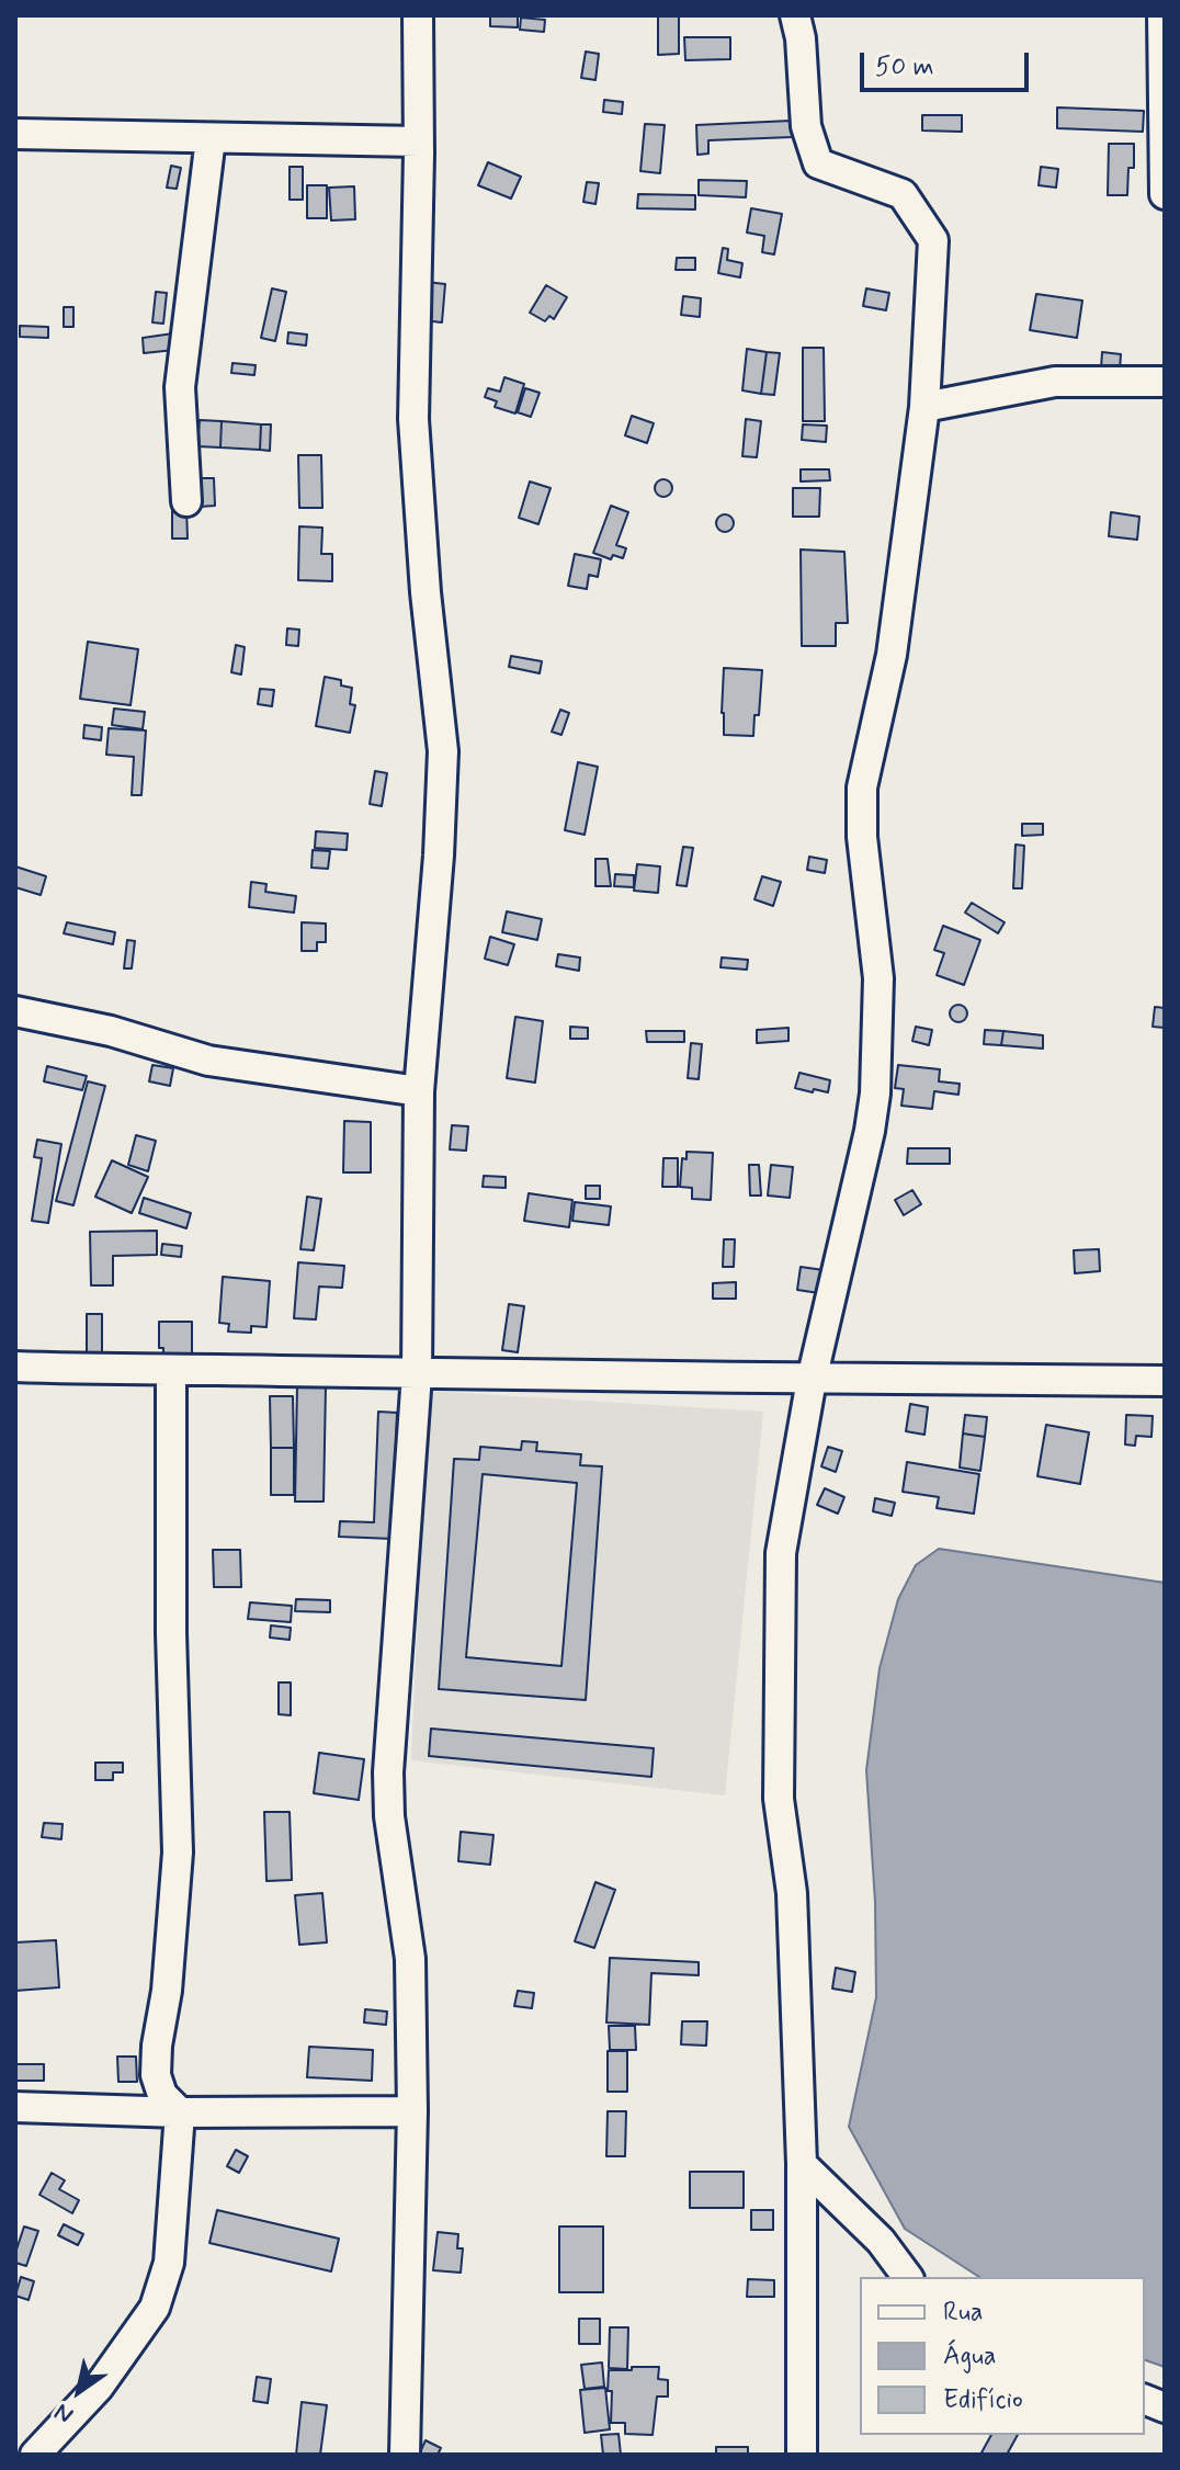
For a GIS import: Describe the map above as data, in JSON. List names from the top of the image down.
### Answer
{
  "legend": ["Rua", "Água", "Edifício"],
  "scale_bar": "50 m",
  "north": "bottom left"
}
